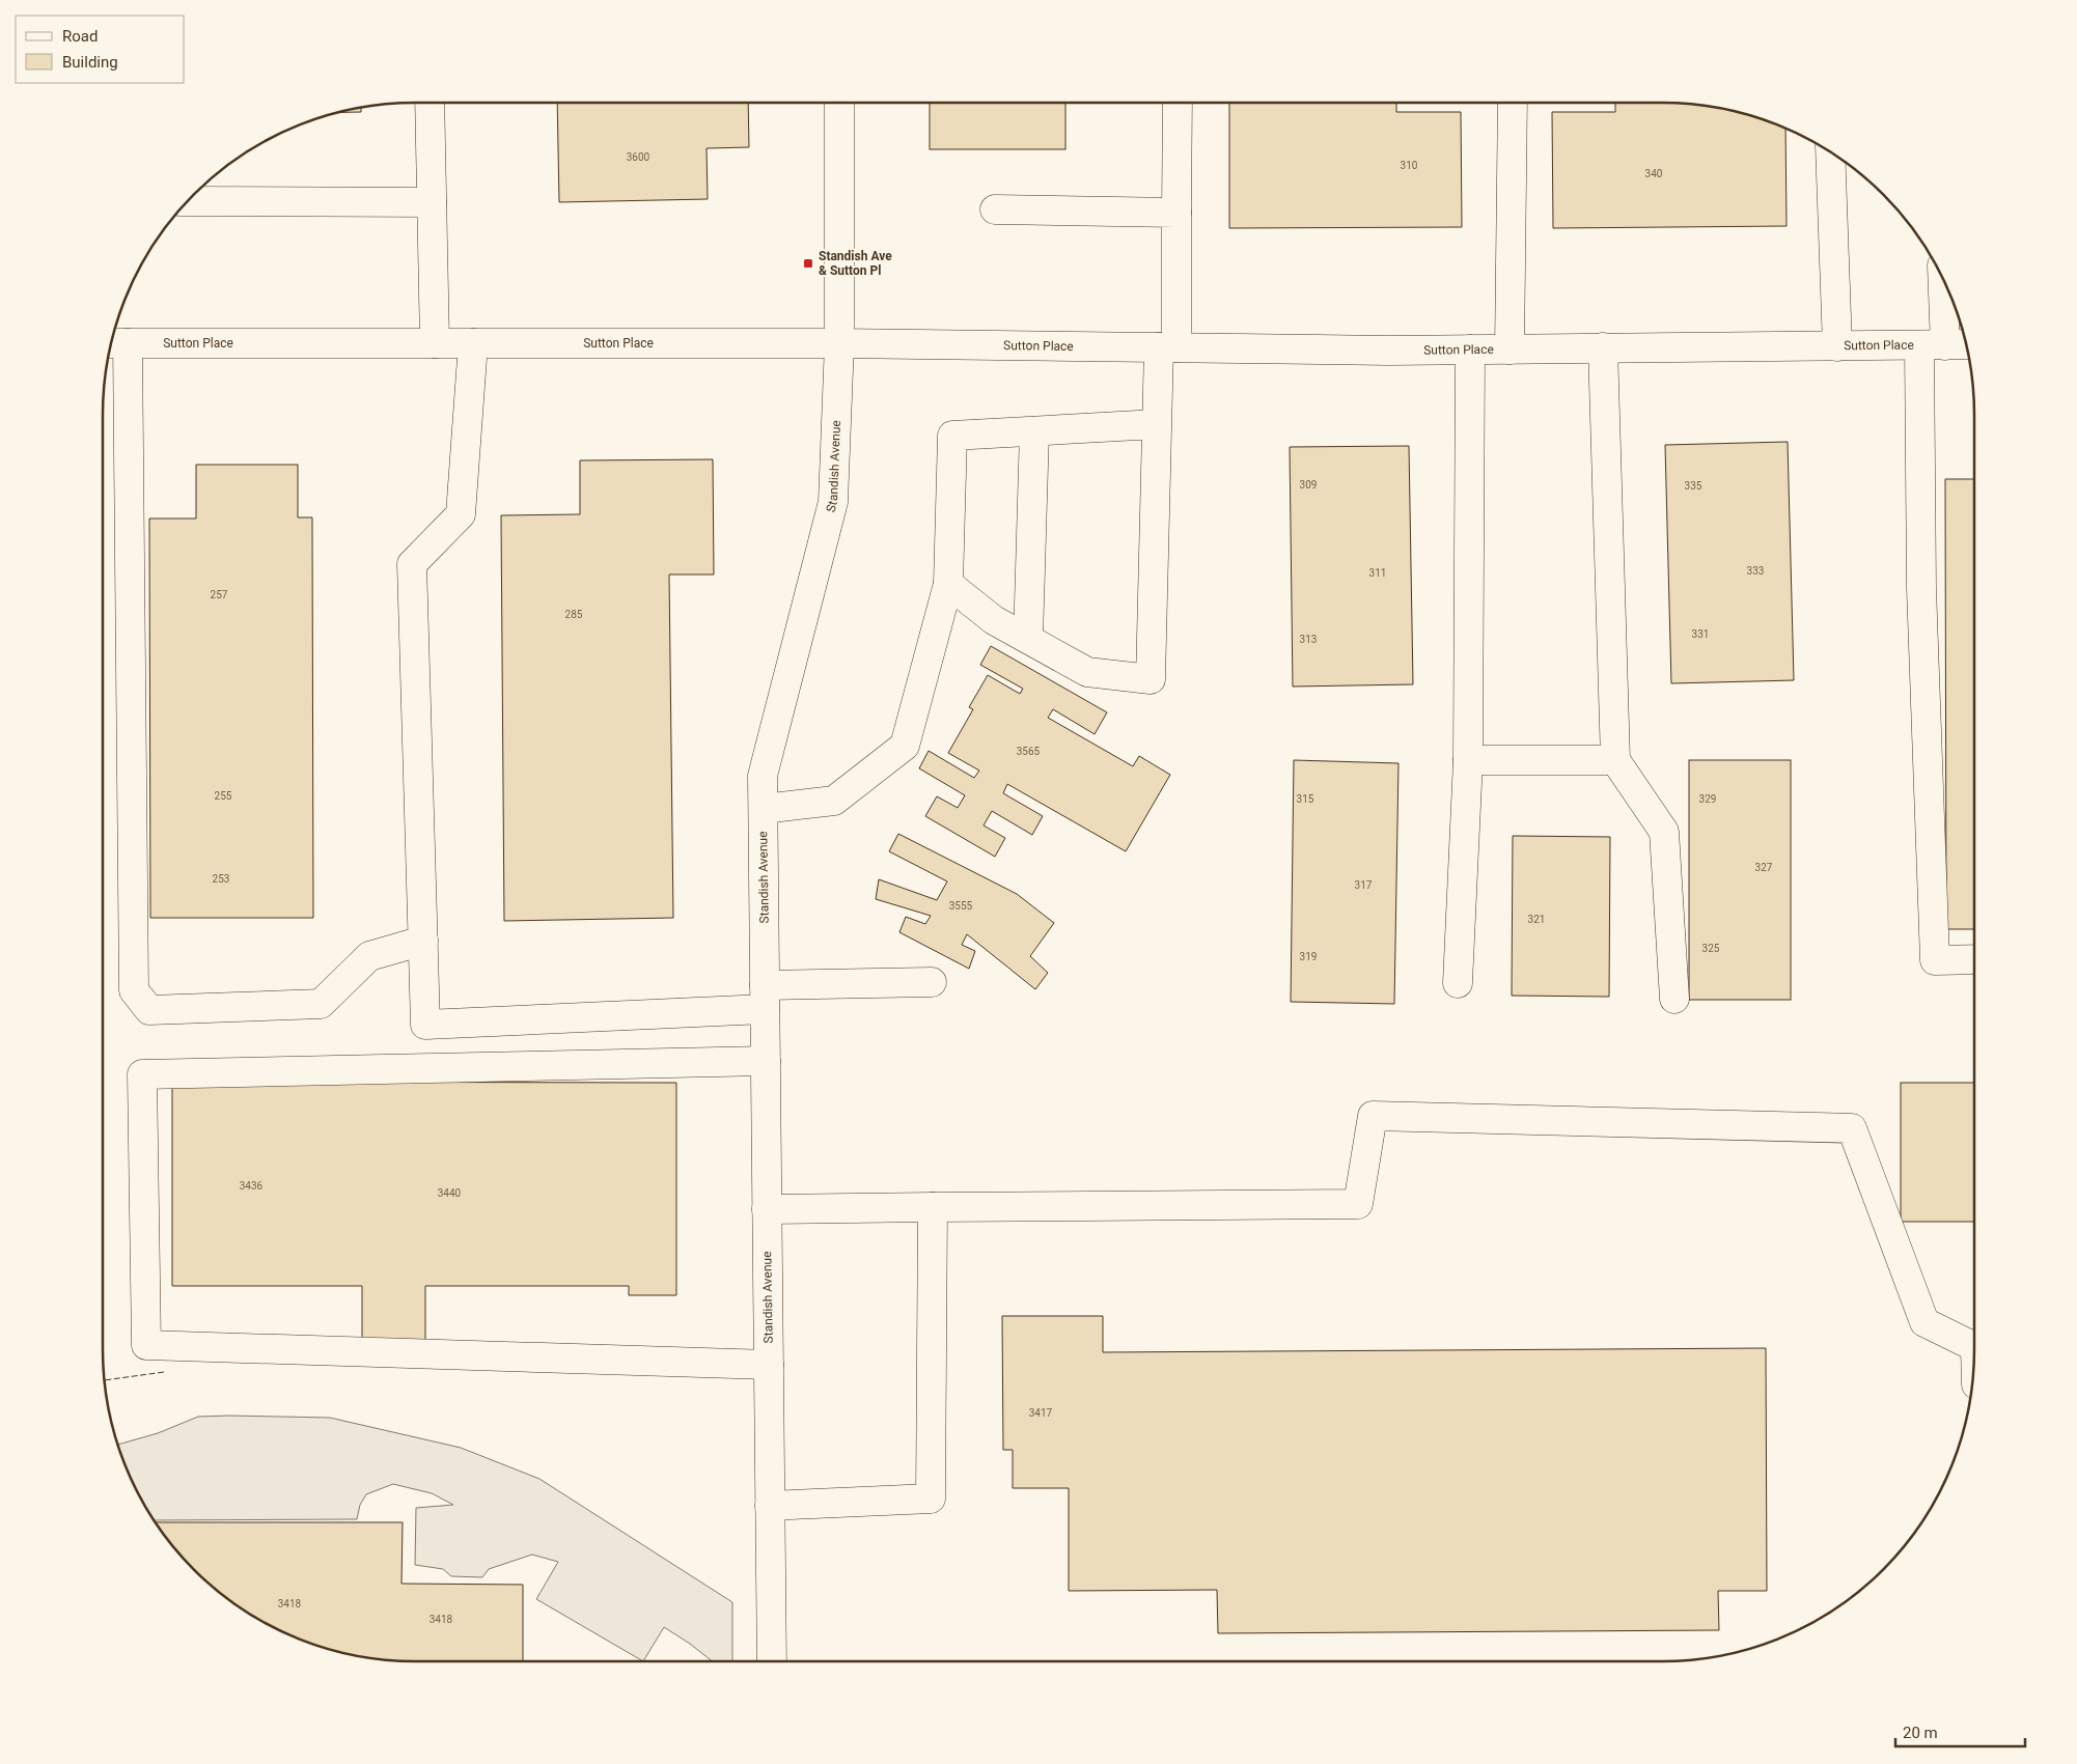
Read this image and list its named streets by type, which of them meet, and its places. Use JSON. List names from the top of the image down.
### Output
{
  "streets": {
    "street": ["Sutton Place", "Standish Avenue"]
  },
  "crossings": [
    ["Sutton Place", "Standish Avenue"]
  ],
  "places": {
    "transit": ["Standish Ave & Sutton Pl"]
  },
  "house_numbers": [
    "3600",
    "310",
    "340",
    "309",
    "335",
    "333",
    "311",
    "257",
    "285",
    "331",
    "313",
    "3565",
    "255",
    "315",
    "329",
    "327",
    "253",
    "317",
    "3555",
    "321",
    "325",
    "319",
    "3436",
    "3440",
    "3417",
    "3418",
    "3418"
  ],
  "legend": ["Road", "Building"],
  "scale_bar": "20 m"
}
